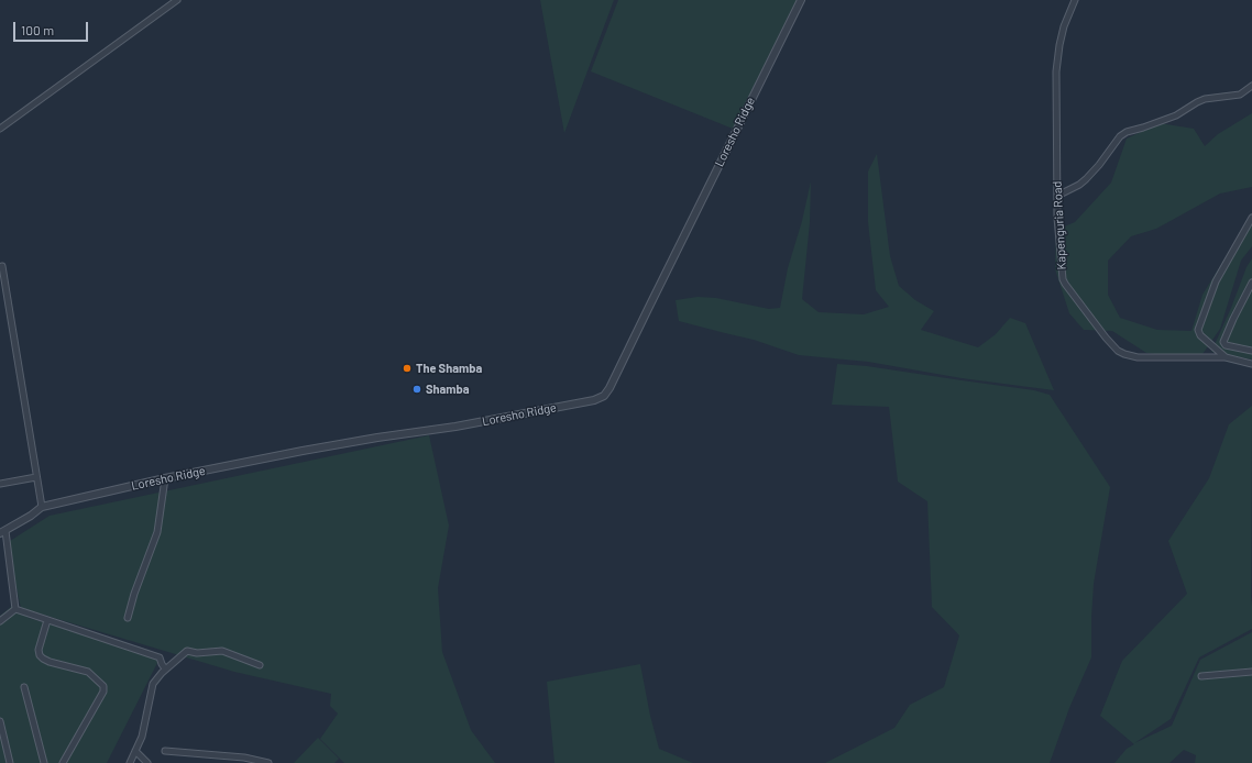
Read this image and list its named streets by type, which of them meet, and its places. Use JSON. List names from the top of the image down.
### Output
{
  "streets": {
    "street": ["Loresho Ridge", "Kapenguria Road"]
  },
  "places": ["The Shamba", "Shamba"],
  "scale_bar": "100 m"
}
